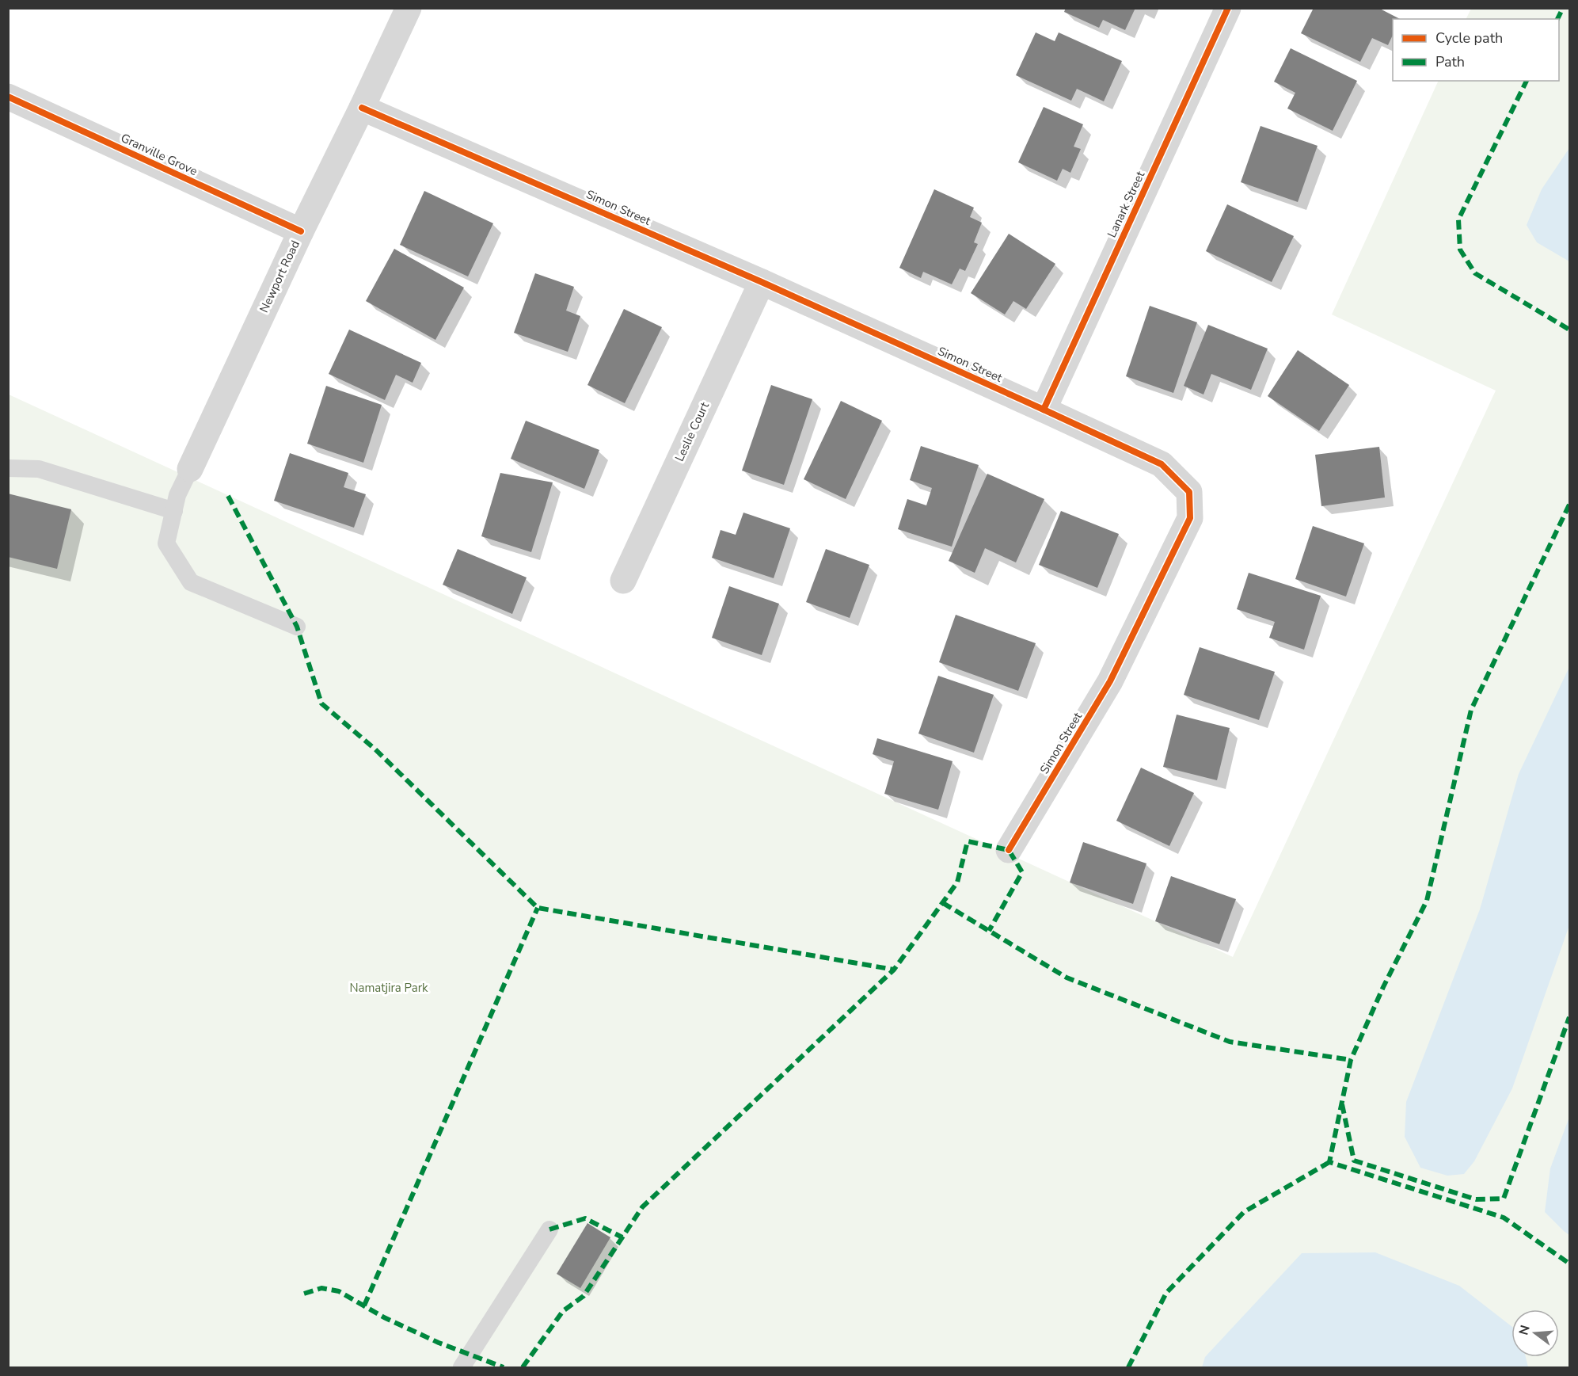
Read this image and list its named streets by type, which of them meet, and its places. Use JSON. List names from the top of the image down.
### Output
{
  "streets": {
    "street": [
      "Granville Grove",
      "Lanark Street",
      "Simon Street",
      "Newport Road",
      "Leslie Court"
    ]
  },
  "crossings": [
    ["Granville Grove", "Newport Road"],
    ["Lanark Street", "Simon Street"],
    ["Simon Street", "Newport Road"],
    ["Simon Street", "Leslie Court"]
  ],
  "parks": ["Namatjira Park"],
  "legend": ["Cycle path", "Path"],
  "north": "left"
}
